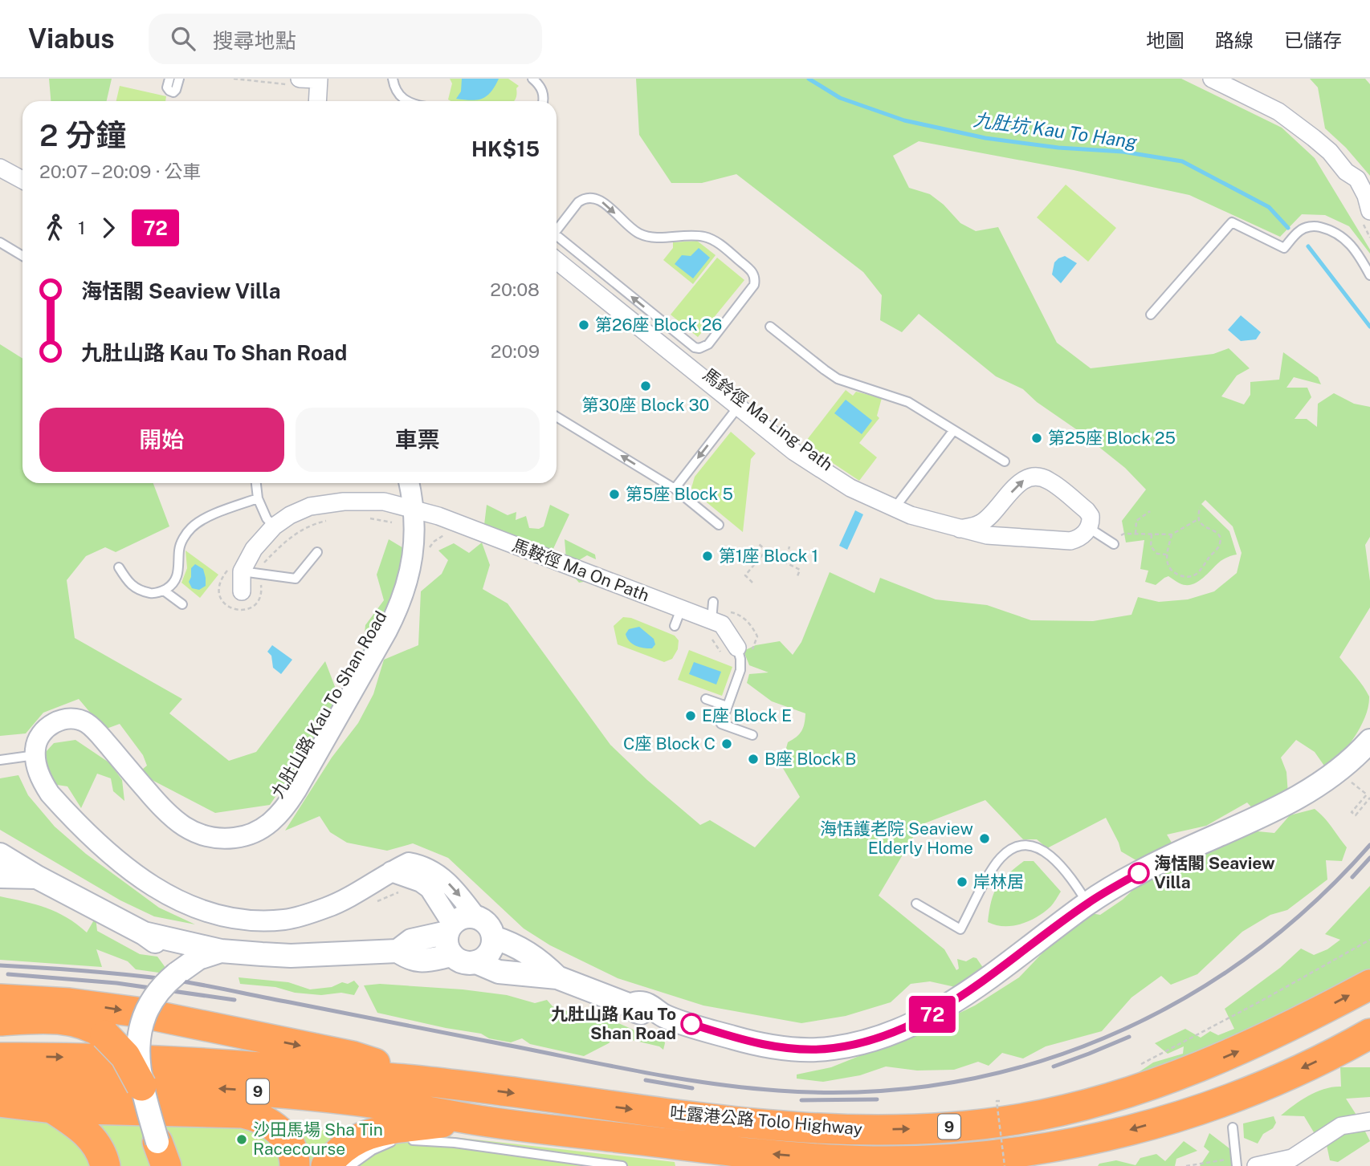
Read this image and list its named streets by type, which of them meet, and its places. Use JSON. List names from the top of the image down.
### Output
{
  "streets": {
    "highway": ["9", "吐露港公路 Tolo Highway"],
    "street": ["馬鈴徑 Ma Ling Path", "馬鞍徑 Ma On Path", "九肚山路 Kau To Shan Road"]
  },
  "crossings": [
    ["馬鞍徑 Ma On Path", "九肚山路 Kau To Shan Road"],
    ["9", "吐露港公路 Tolo Highway"]
  ],
  "water": ["九肚坑 Kau To Hang"],
  "places": [
    "第26座 Block 26",
    "第30座 Block 30",
    "第25座 Block 25",
    "第5座 Block 5",
    "第1座 Block 1",
    "E座 Block E",
    "C座 Block C",
    "B座 Block B",
    "海恬護老院 Seaview Elderly Home",
    "海恬閣 Seaview Villa",
    "岸林居",
    "九肚山路 Kau To Shan Road",
    "沙田馬場 Sha Tin Racecourse"
  ],
  "lines": ["bus line 72"],
  "page": {
    "header": "Viabus",
    "search": "搜尋地點",
    "nav": ["地圖", "路線", "已儲存"],
    "on_map": "72",
    "heading": ["2 分鐘", "20:07 – 20:09 · 公車", "HK$15"],
    "legs": ["1", "72"],
    "list": [
      {
        "name": "海恬閣 Seaview Villa",
        "value": "20:08"
      },
      {
        "name": "九肚山路 Kau To Shan Road",
        "value": "20:09"
      }
    ],
    "buttons": ["開始", "車票"]
  }
}
